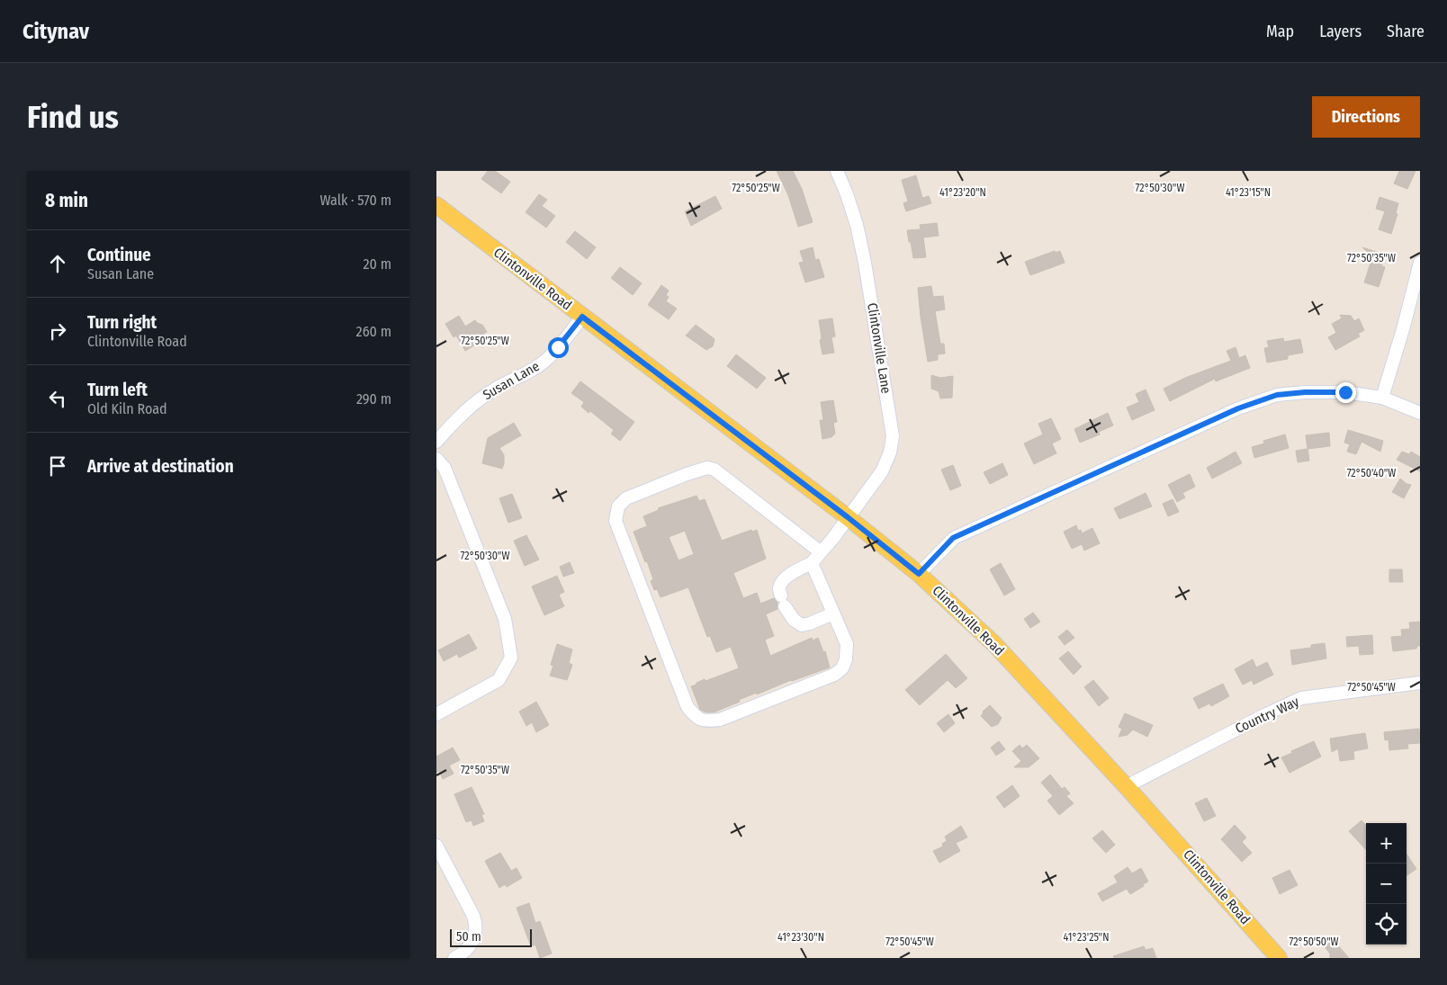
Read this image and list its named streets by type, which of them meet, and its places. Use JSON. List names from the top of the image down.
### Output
{
  "streets": {
    "main road": ["Clintonville Road"],
    "street": ["Clintonville Lane", "Susan Lane", "Country Way"]
  },
  "crossings": [
    ["Clintonville Road", "Clintonville Lane"],
    ["Clintonville Road", "Susan Lane"],
    ["Clintonville Road", "Country Way"]
  ],
  "scale_bar": "50 m",
  "page": {
    "header": "Citynav",
    "nav": ["Map", "Layers", "Share"],
    "buttons": "Directions",
    "title": "Find us",
    "heading": ["8 min", "Walk · 570 m"],
    "list": [
      ["Continue", "Susan Lane", "20 m"],
      ["Turn right", "Clintonville Road", "260 m"],
      ["Turn left", "Old Kiln Road", "290 m"],
      "Arrive at destination"
    ],
    "map_buttons": ["+", "−"],
    "scale": "50 m"
  },
  "coordinates": [
    "72°50'25\"W",
    "72°50'30\"W",
    "41°23'20\"N",
    "41°23'15\"N",
    "72°50'35\"W",
    "72°50'40\"W",
    "72°50'45\"W",
    "41°23'30\"N",
    "41°23'25\"N",
    "72°50'50\"W"
  ]
}
